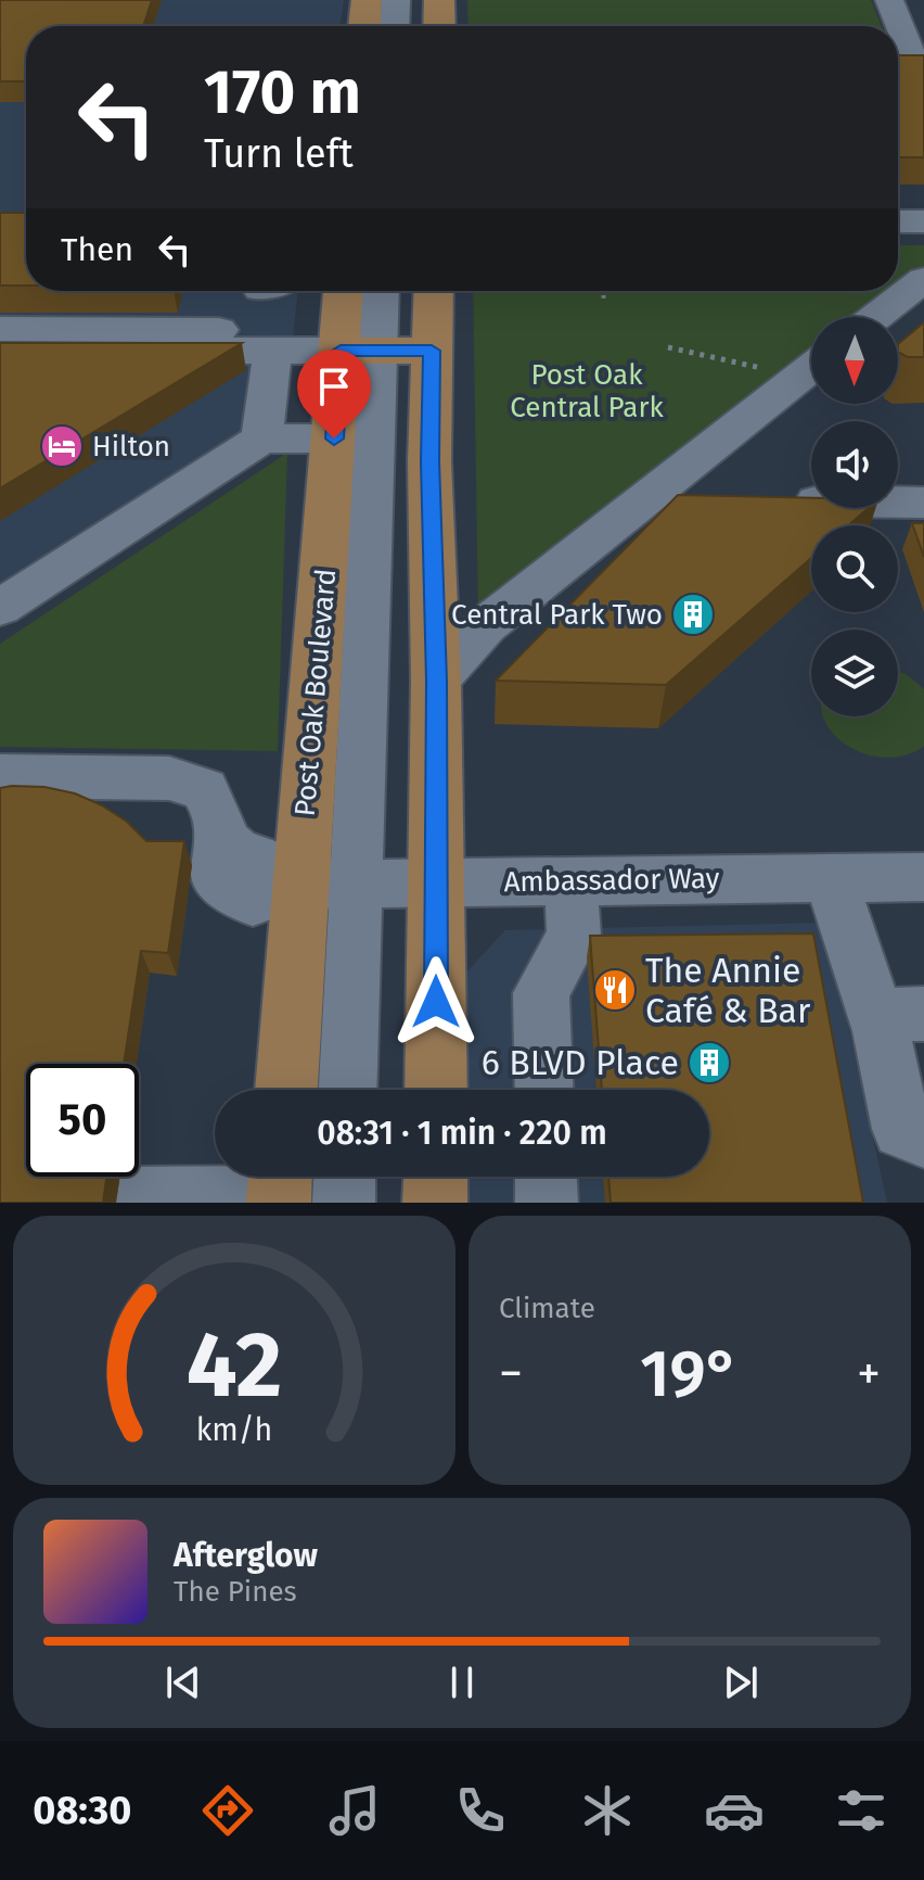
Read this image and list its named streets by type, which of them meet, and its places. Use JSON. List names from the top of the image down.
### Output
{
  "streets": {
    "main road": ["Post Oak Boulevard"],
    "street": ["Ambassador Way"]
  },
  "crossings": [
    ["Post Oak Boulevard", "Ambassador Way"]
  ],
  "parks": ["Post Oak Central Park"],
  "places": {
    "hotel": ["Hilton"],
    "building": ["Central Park Two", "6 BLVD Place"],
    "restaurant": ["The Annie Café & Bar"]
  },
  "north": "bottom",
  "page": {
    "turn": ["170 m", "Turn left"],
    "then": "Then",
    "limit": "50",
    "trip": "08:31 · 1 min · 220 m",
    "tile": "Climate",
    "heat": ["−", "19°", "+"],
    "song": ["Afterglow", "The Pines"],
    "tabs": "08:30",
    "gauge": ["42", "km/h"]
  }
}
